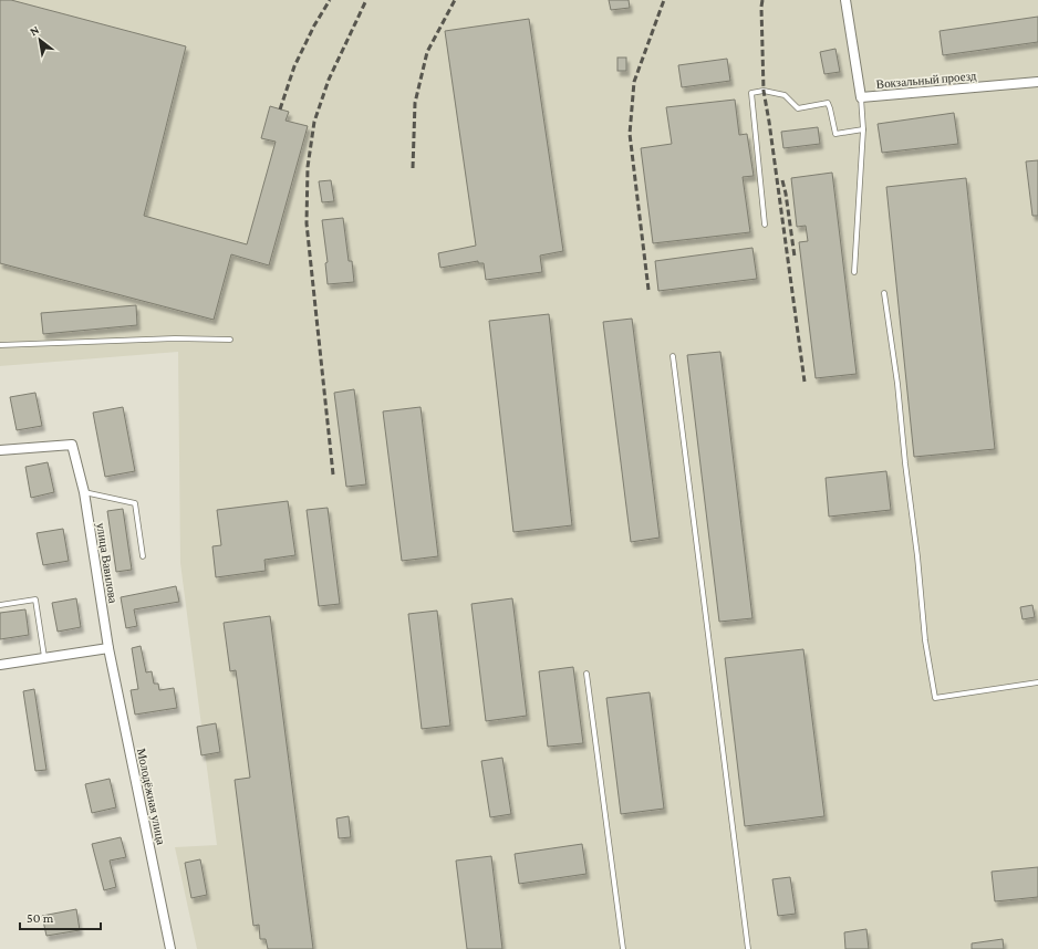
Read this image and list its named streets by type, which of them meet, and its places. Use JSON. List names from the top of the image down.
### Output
{
  "streets": {
    "street": ["Вокзальный проезд", "улица Вавилова", "Молодёжная улица"]
  },
  "crossings": [
    ["улица Вавилова", "Молодёжная улица"]
  ],
  "scale_bar": "50 m",
  "north": "top left"
}
